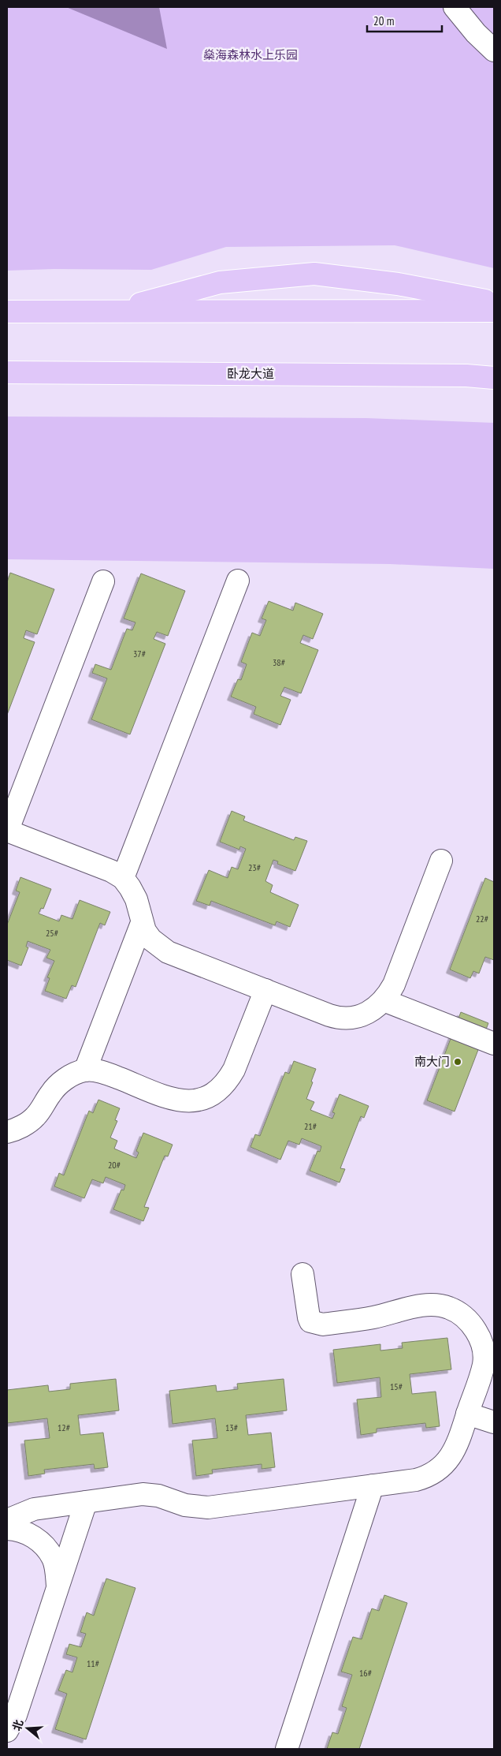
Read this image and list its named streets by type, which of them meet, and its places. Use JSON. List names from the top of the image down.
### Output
{
  "streets": {
    "main road": ["卧龙大道"]
  },
  "parks": ["燊海森林水上乐园"],
  "places": ["南大门"],
  "house_numbers": [
    "37#",
    "38#",
    "23#",
    "22#",
    "25#",
    "21#",
    "20#",
    "15#",
    "12#",
    "13#",
    "11#",
    "16#"
  ],
  "scale_bar": "20 m",
  "north": "left"
}
